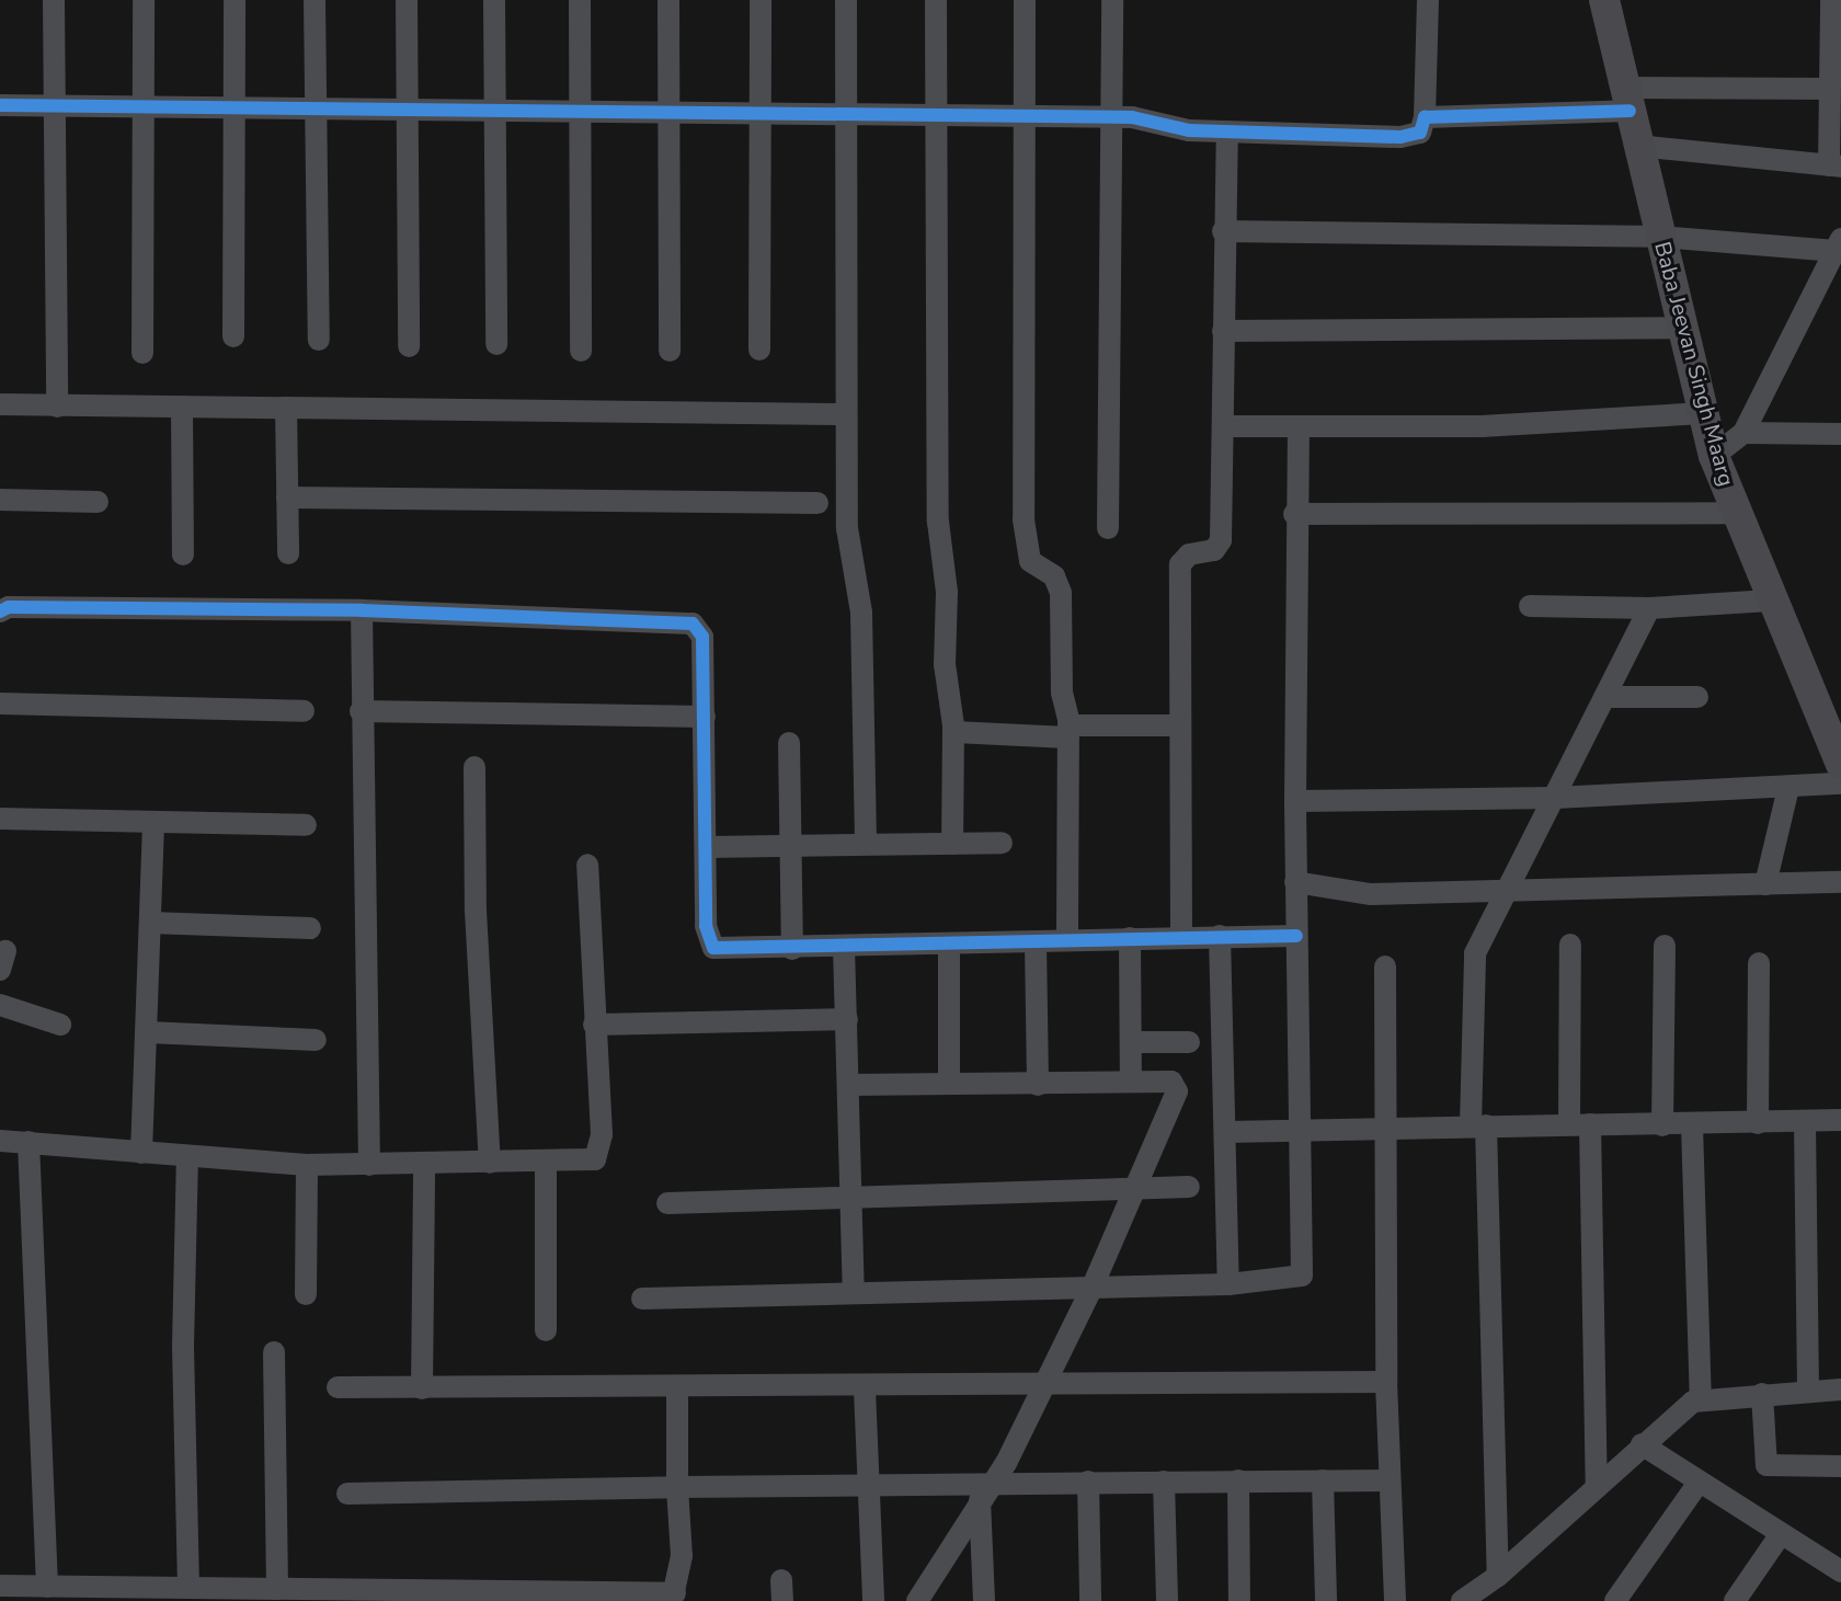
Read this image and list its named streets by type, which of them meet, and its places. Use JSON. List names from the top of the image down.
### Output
{
  "streets": {
    "street": ["Baba Jeevan Singh Maarg"]
  }
}
